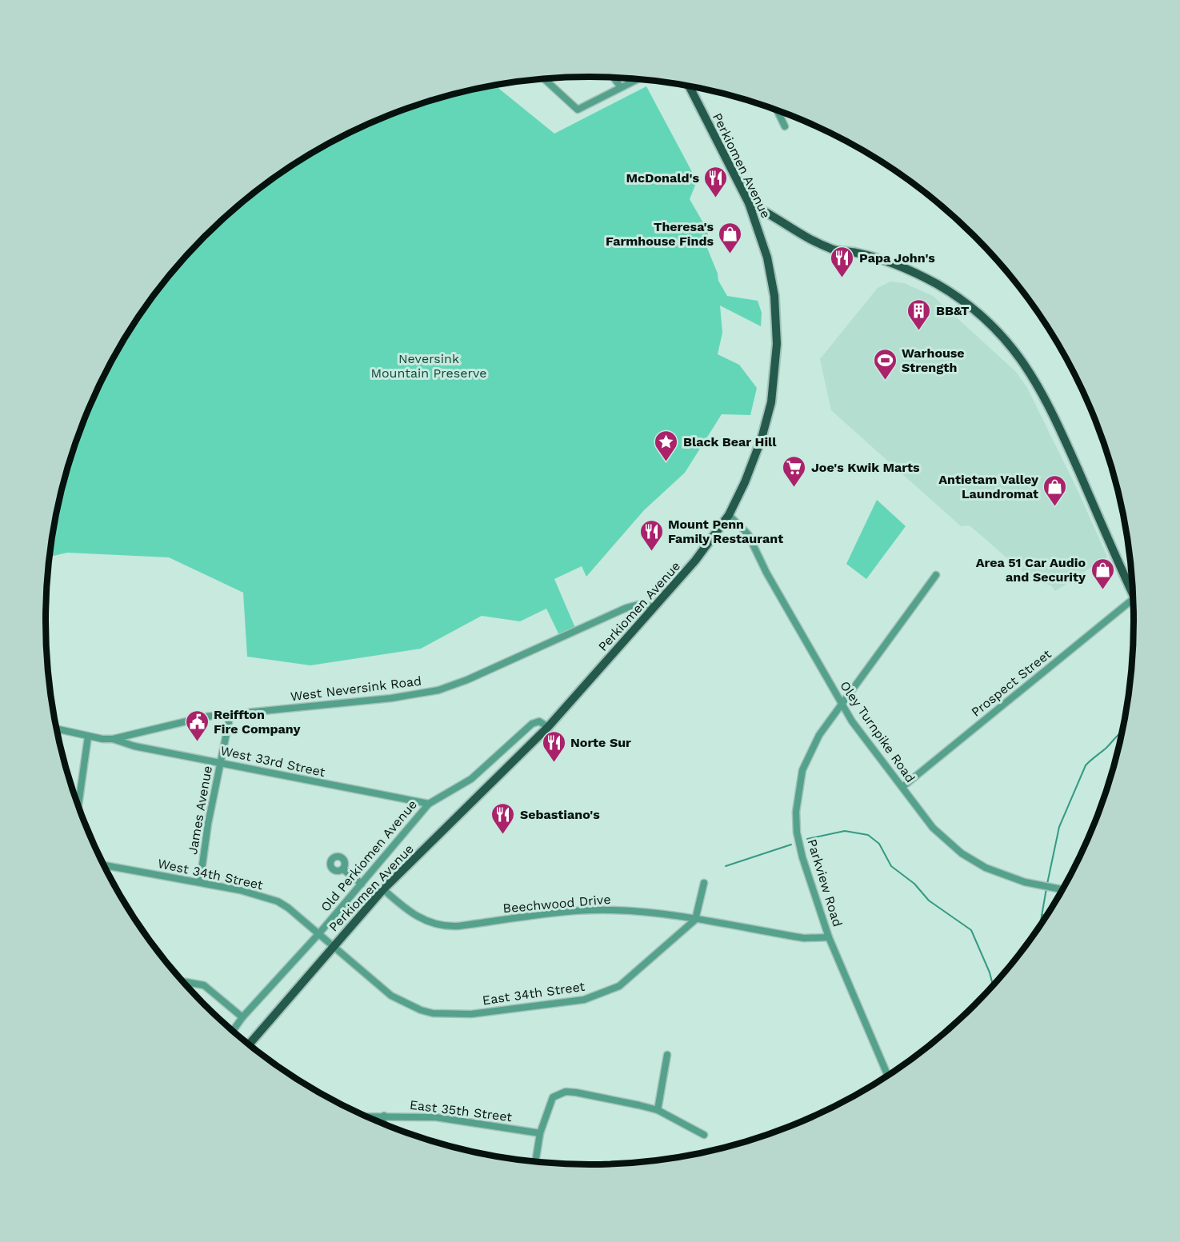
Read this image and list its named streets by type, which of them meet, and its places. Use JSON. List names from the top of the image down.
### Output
{
  "streets": {
    "main road": ["Perkiomen Avenue"],
    "street": [
      "Prospect Street",
      "West Neversink Road",
      "Oley Turnpike Road",
      "West 33rd Street",
      "James Avenue",
      "Old Perkiomen Avenue",
      "West 34th Street",
      "Parkview Road",
      "Beechwood Drive",
      "East 34th Street",
      "East 35th Street"
    ]
  },
  "crossings": [
    ["Perkiomen Avenue", "West Neversink Road"],
    ["Perkiomen Avenue", "Oley Turnpike Road"],
    ["Perkiomen Avenue", "Old Perkiomen Avenue"],
    ["Perkiomen Avenue", "West 34th Street"],
    ["Perkiomen Avenue", "Beechwood Drive"],
    ["Perkiomen Avenue", "East 34th Street"],
    ["Prospect Street", "Oley Turnpike Road"],
    ["West Neversink Road", "West 33rd Street"],
    ["West Neversink Road", "James Avenue"],
    ["Oley Turnpike Road", "Parkview Road"],
    ["West 33rd Street", "James Avenue"],
    ["West 33rd Street", "Old Perkiomen Avenue"],
    ["James Avenue", "West 34th Street"],
    ["Old Perkiomen Avenue", "West 34th Street"],
    ["West 34th Street", "East 34th Street"],
    ["Parkview Road", "Beechwood Drive"],
    ["Beechwood Drive", "East 34th Street"]
  ],
  "parks": ["Neversink Mountain Preserve"],
  "places": {
    "restaurant": [
      "McDonald's",
      "Papa John's",
      "Mount Penn Family Restaurant",
      "Norte Sur",
      "Sebastiano's"
    ],
    "shop": ["Theresa's Farmhouse Finds", "Antietam Valley Laundromat", "Area 51 Car Audio and Security"],
    "building": ["BB&T"],
    "sports": ["Warhouse Strength"],
    "place": ["Black Bear Hill"],
    "supermarket": ["Joe's Kwik Marts"],
    "public building": ["Reiffton Fire Company"]
  }
}
